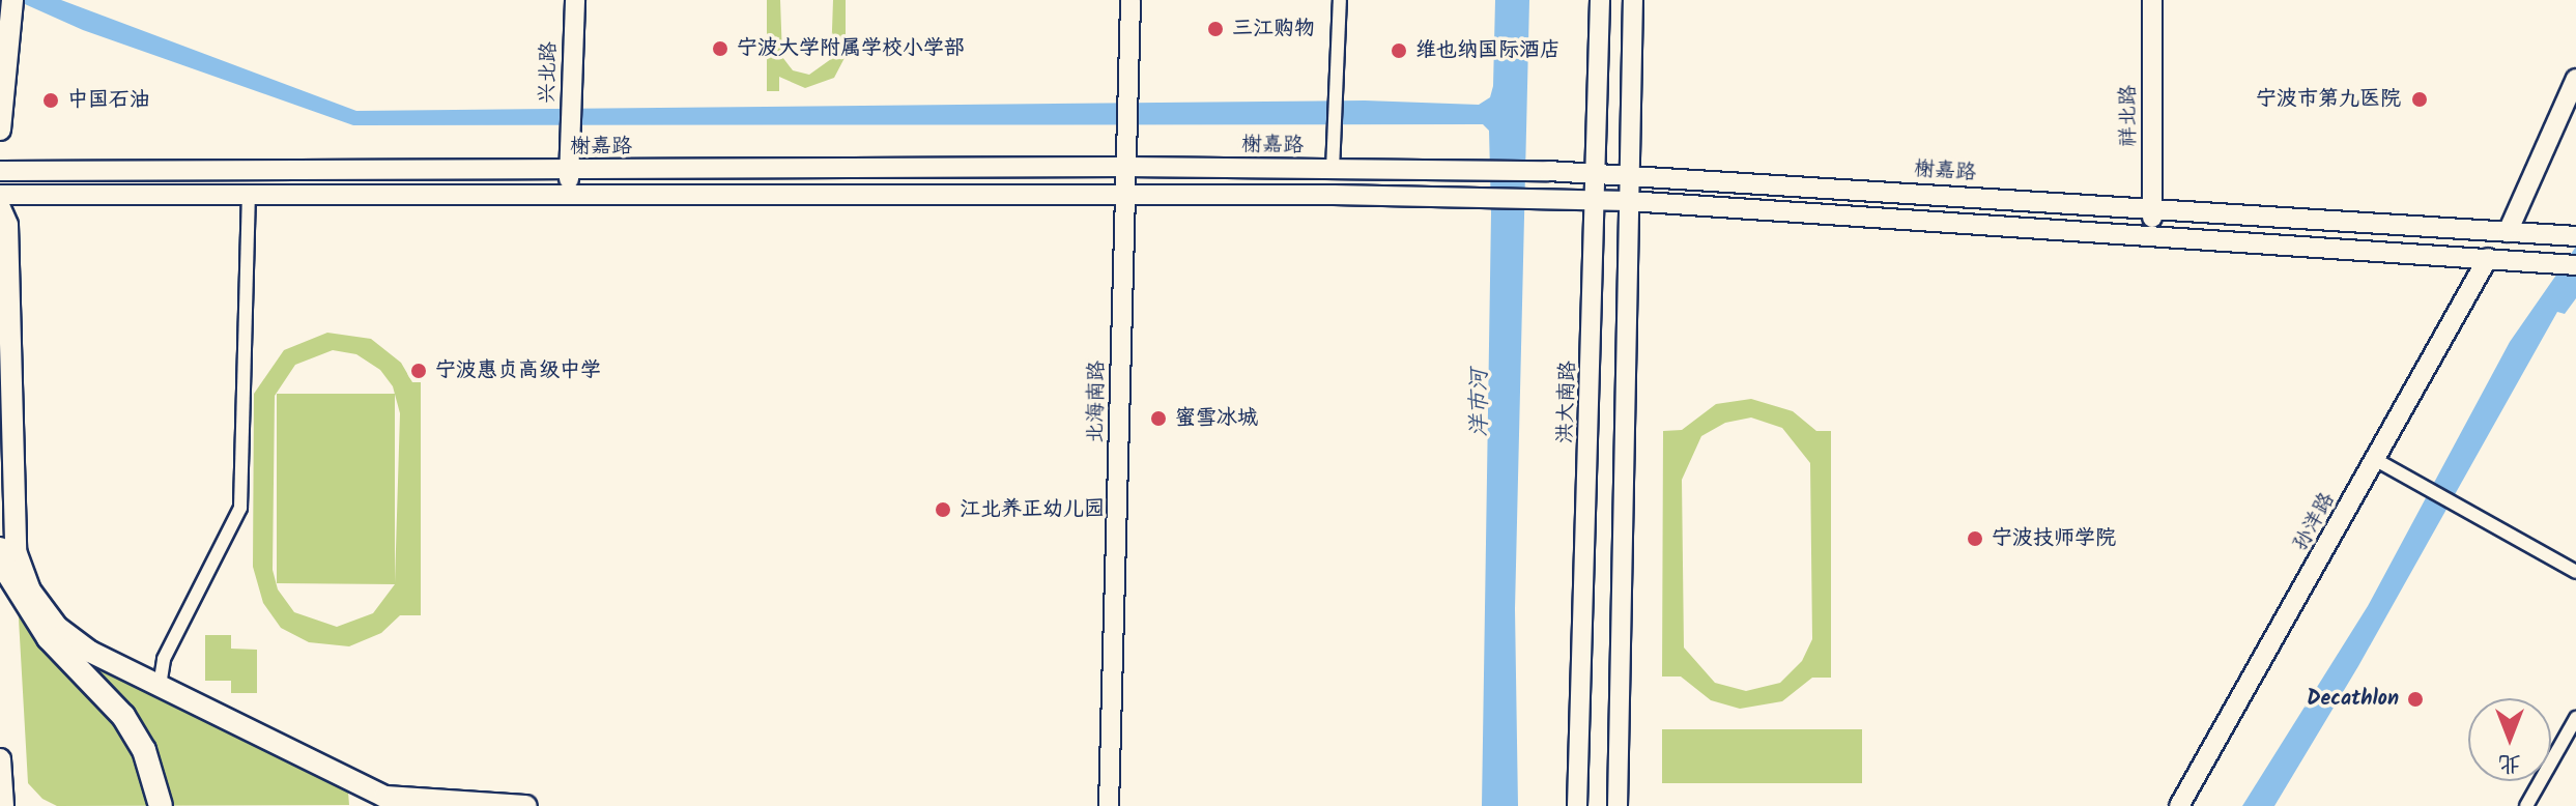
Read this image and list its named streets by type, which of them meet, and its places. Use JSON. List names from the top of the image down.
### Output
{
  "streets": {
    "main road": [
      "兴北路",
      "祥北路",
      "榭嘉路",
      "北海南路",
      "洪大南路",
      "孙洋路"
    ]
  },
  "crossings": [
    ["兴北路", "榭嘉路"],
    ["祥北路", "榭嘉路"],
    ["榭嘉路", "北海南路"],
    ["榭嘉路", "洪大南路"]
  ],
  "water": ["洋市河"],
  "places": [
    "三江购物",
    "宁波大学附属学校小学部",
    "维也纳国际酒店",
    "宁波市第九医院",
    "中国石油",
    "宁波惠贞高级中学",
    "蜜雪冰城",
    "江北养正幼儿园",
    "宁波技师学院",
    "Decathlon"
  ],
  "north": "bottom"
}
